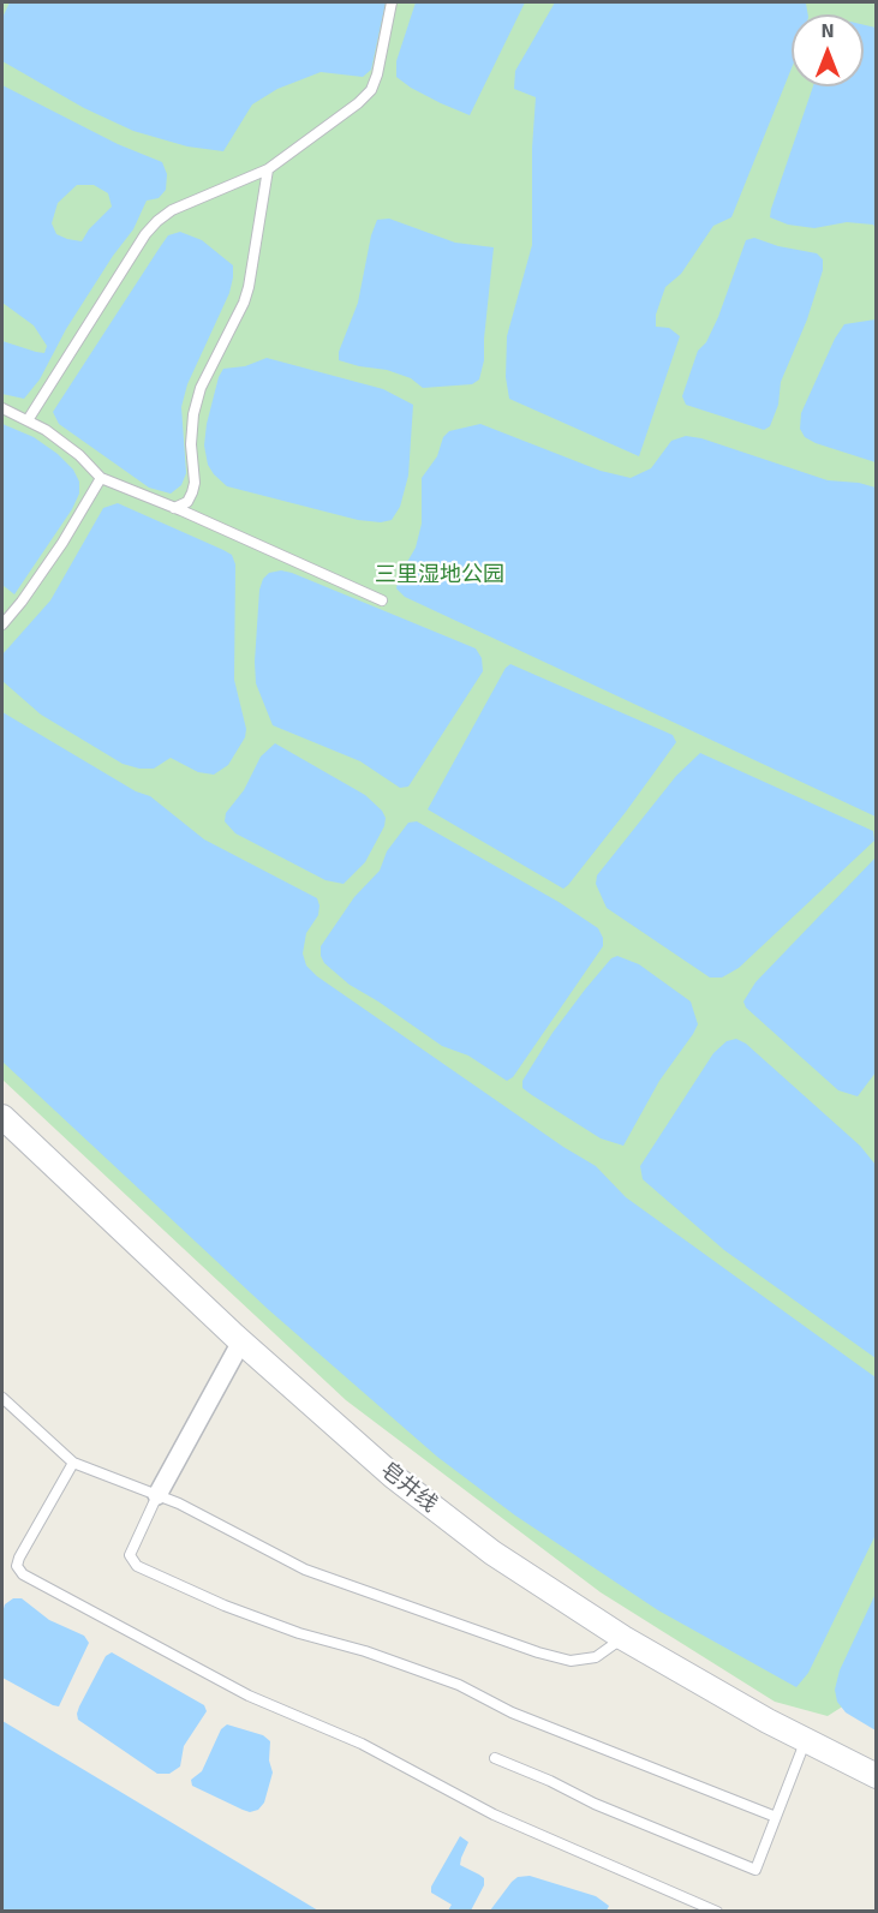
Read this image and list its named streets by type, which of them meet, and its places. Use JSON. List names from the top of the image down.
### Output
{
  "streets": {
    "street": ["皂井线"]
  },
  "parks": ["三里湿地公园"],
  "north": "top"
}
